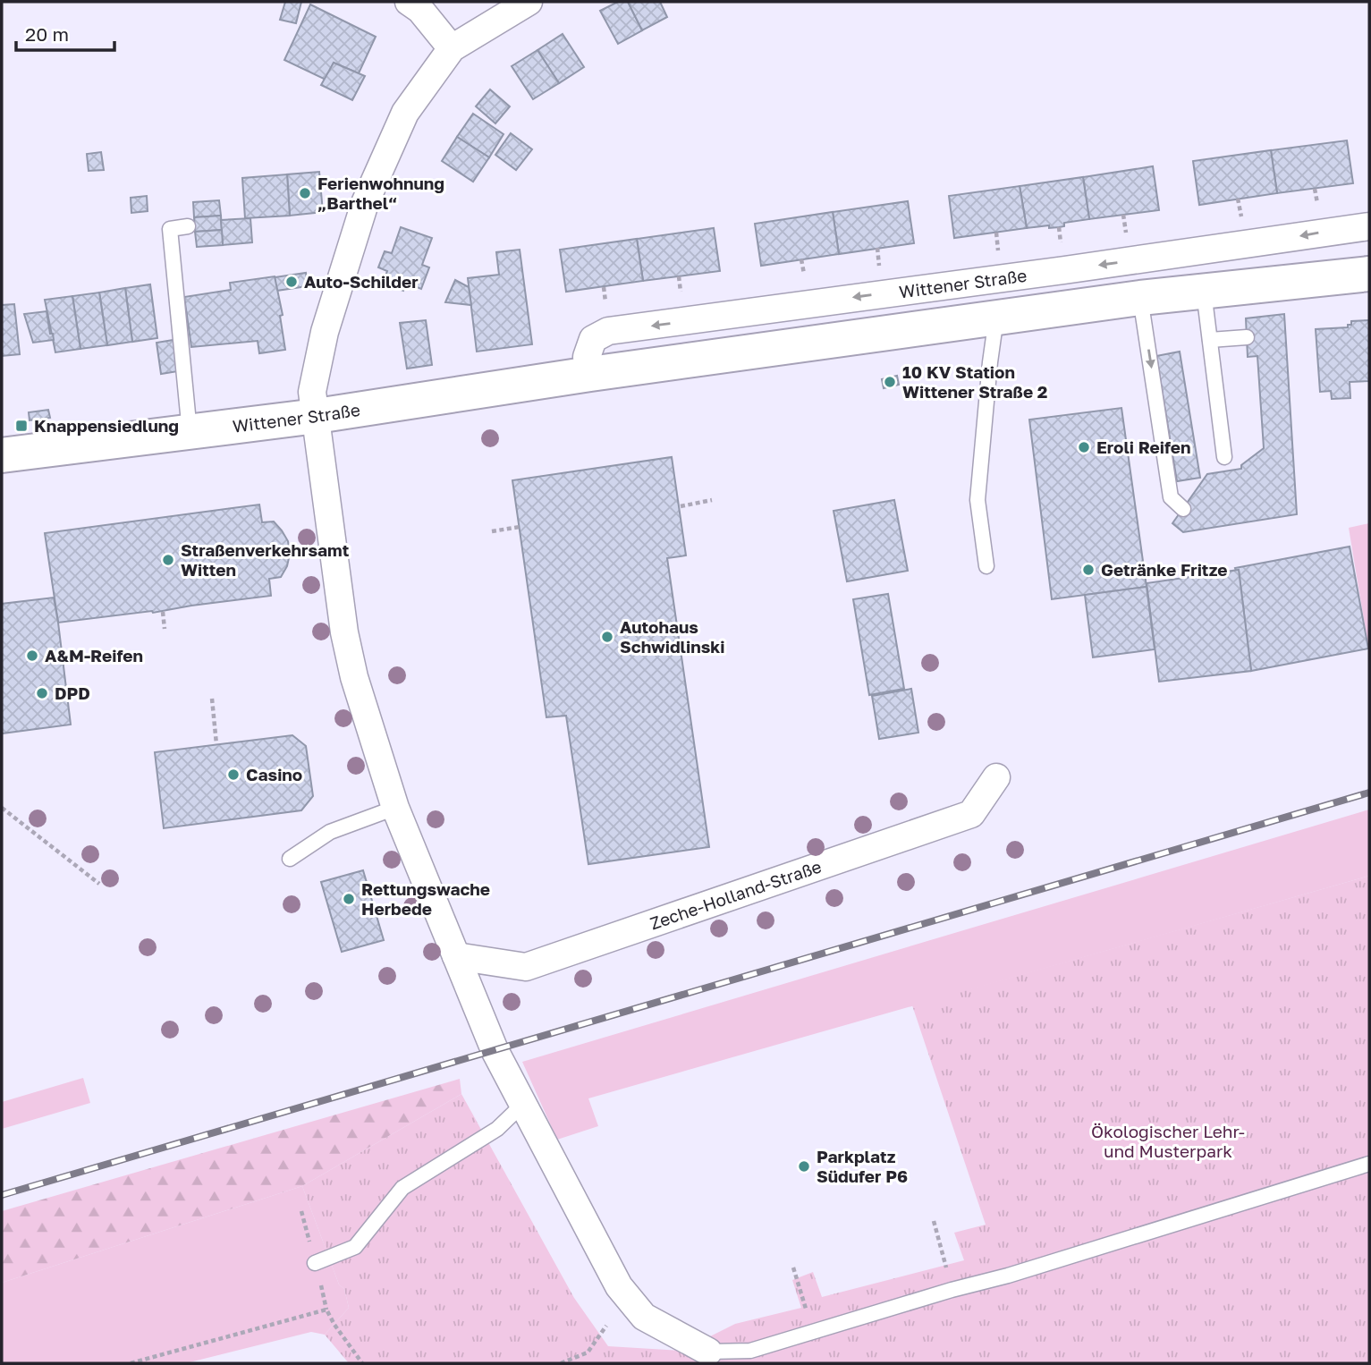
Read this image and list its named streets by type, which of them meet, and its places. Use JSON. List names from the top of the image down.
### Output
{
  "streets": {
    "main road": ["Wittener Straße"],
    "street": ["Zeche-Holland-Straße"]
  },
  "parks": ["Ökologischer Lehr- und Musterpark"],
  "places": {
    "other": [
      "Ferienwohnung „Barthel“",
      "Auto-Schilder",
      "10 KV Station Wittener Straße 2",
      "Eroli Reifen",
      "Straßenverkehrsamt Witten",
      "Getränke Fritze",
      "Autohaus Schwidlinski",
      "A&M-Reifen",
      "DPD",
      "Casino",
      "Rettungswache Herbede",
      "Parkplatz Südufer P6"
    ],
    "transit": ["Knappensiedlung"]
  },
  "scale_bar": "20 m"
}
